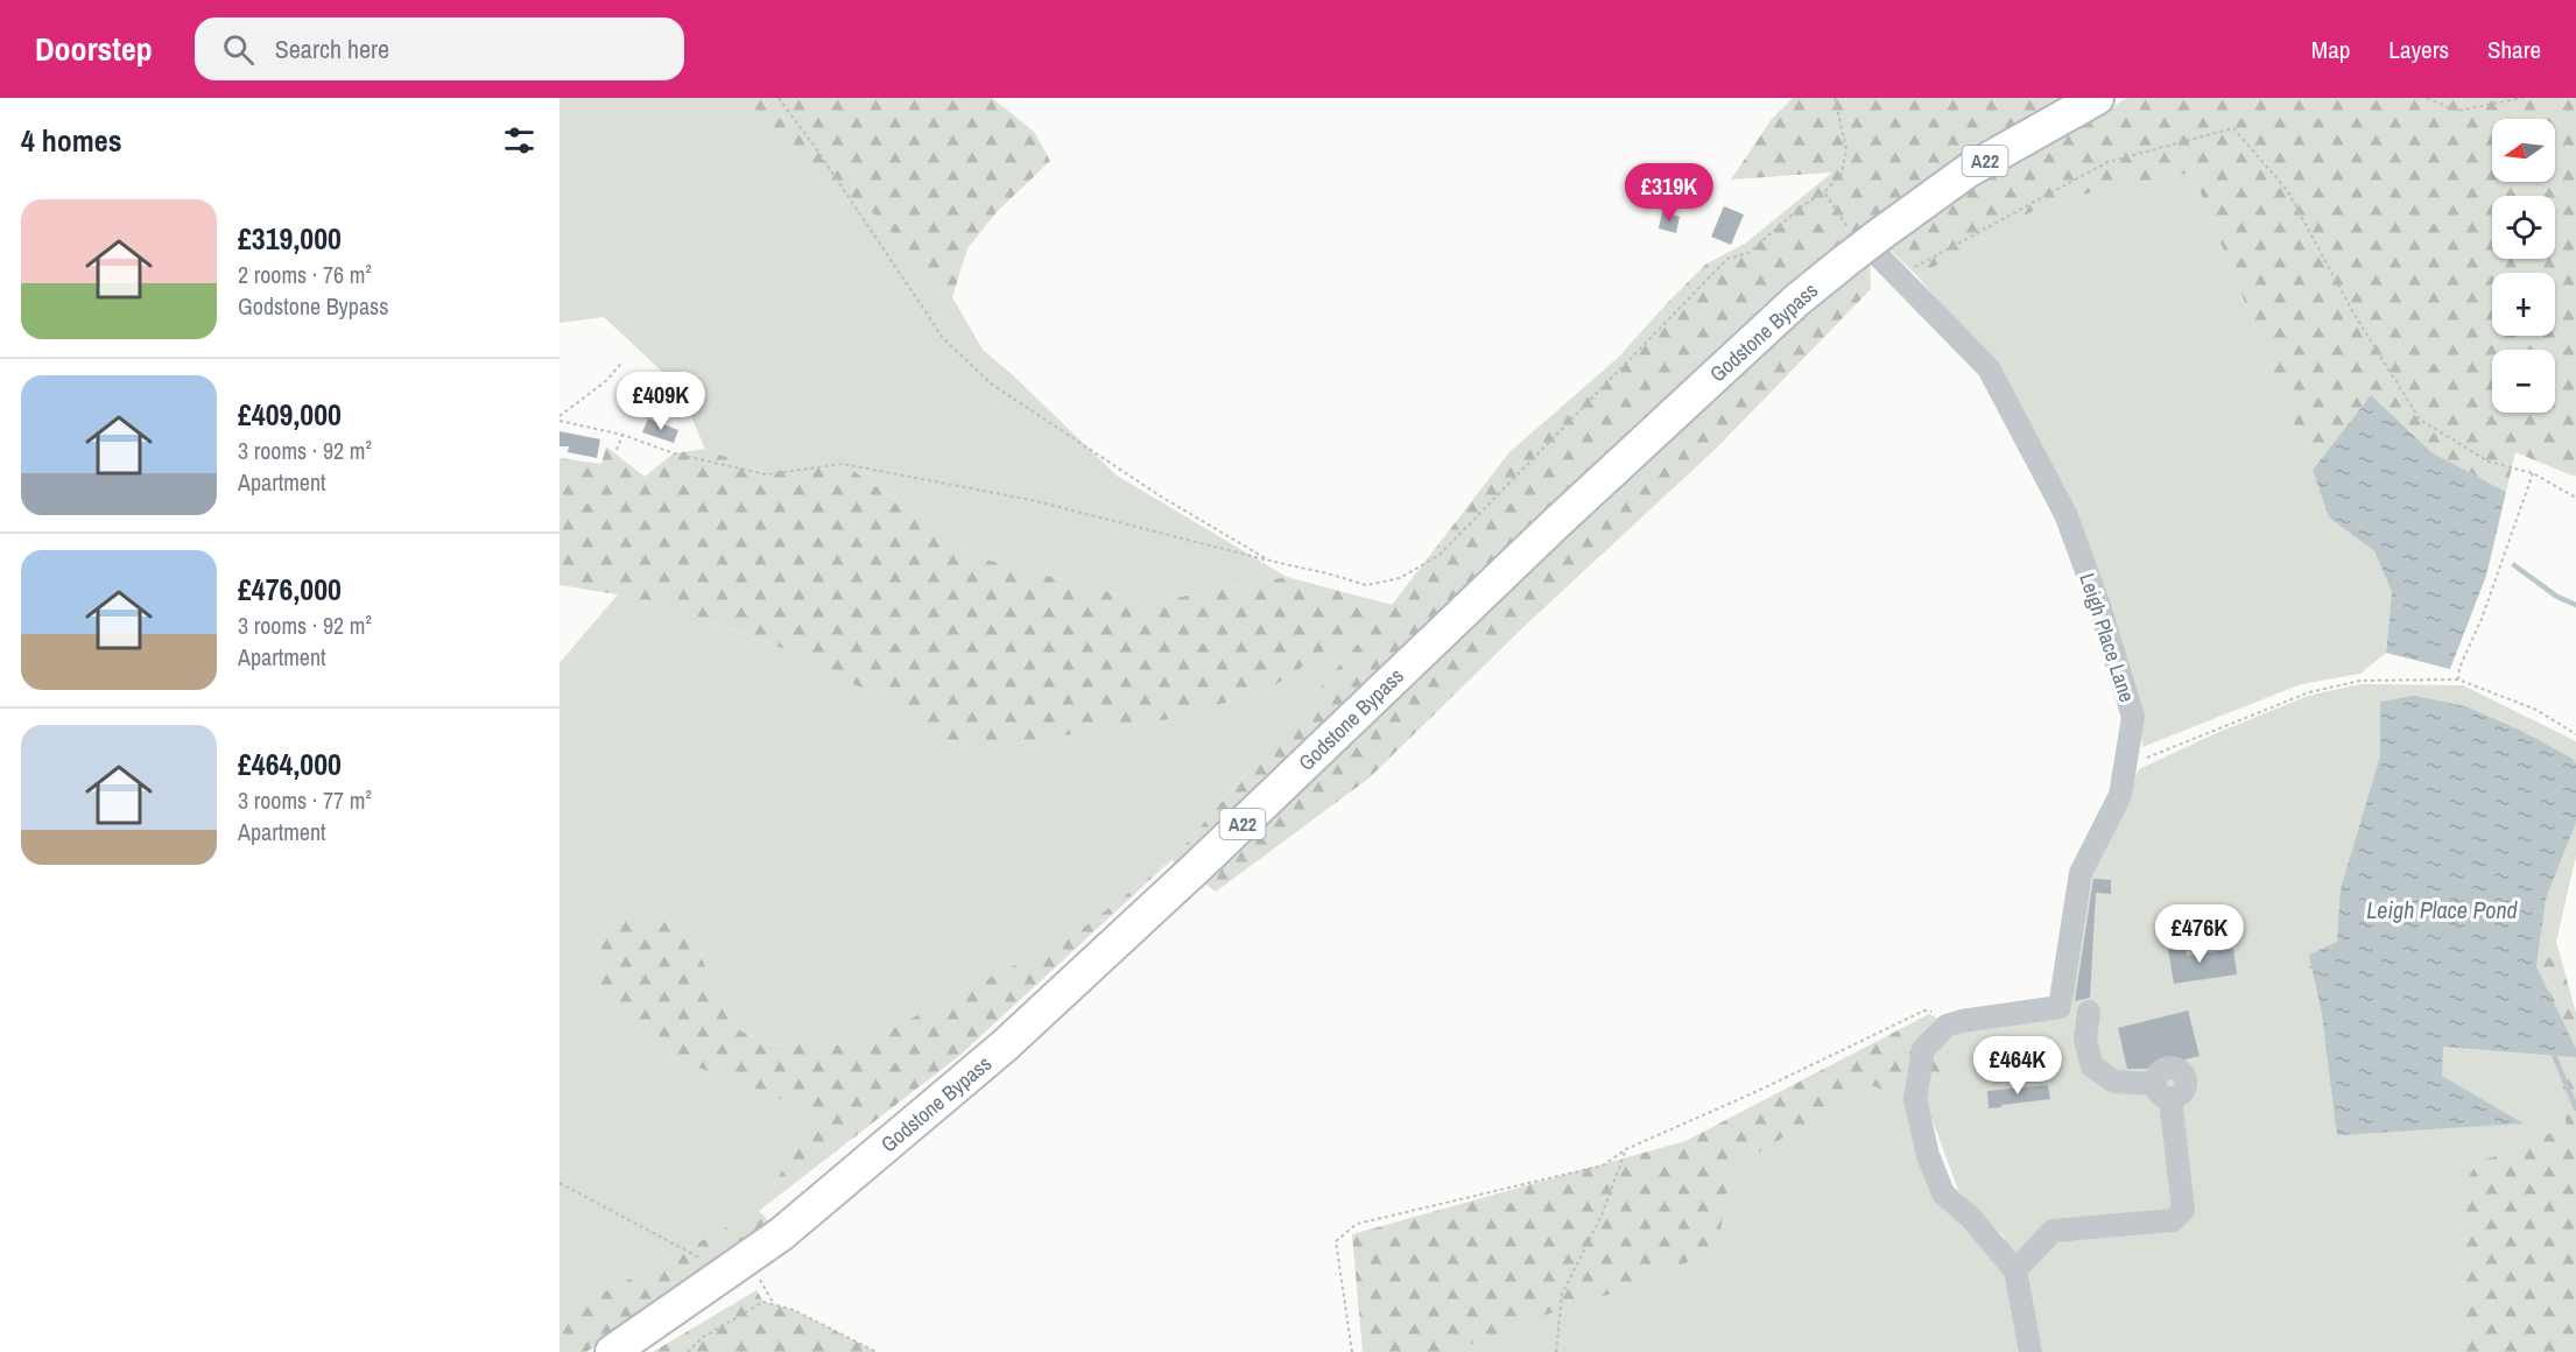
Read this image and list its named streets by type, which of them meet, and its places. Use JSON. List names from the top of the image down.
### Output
{
  "streets": {
    "highway": ["A22", "Godstone Bypass"],
    "lane": ["Leigh Place Lane"]
  },
  "crossings": [
    ["Godstone Bypass", "Leigh Place Lane"]
  ],
  "water": ["Leigh Place Pond"],
  "north": "left",
  "page": {
    "header": "Doorstep",
    "search": "Search here",
    "nav": ["Map", "Layers", "Share"],
    "heading": "4 homes",
    "map_buttons": ["+", "−"],
    "price": [
      "£319K",
      "£409K",
      "£476K",
      "£464K"
    ],
    "list": [
      {
        "name": "£319,000",
        "note": "2 rooms · 76 m² · Godstone Bypass"
      },
      {
        "name": "£409,000",
        "note": "3 rooms · 92 m² · Apartment"
      },
      {
        "name": "£476,000",
        "note": "3 rooms · 92 m² · Apartment"
      },
      {
        "name": "£464,000",
        "note": "3 rooms · 77 m² · Apartment"
      }
    ]
  }
}
